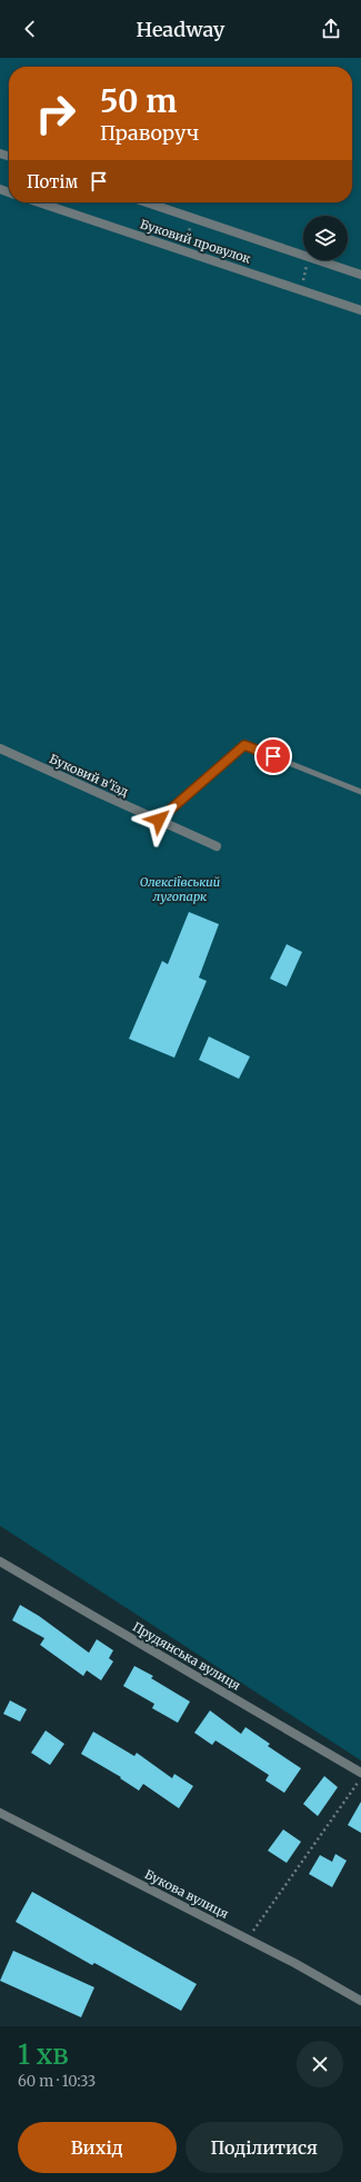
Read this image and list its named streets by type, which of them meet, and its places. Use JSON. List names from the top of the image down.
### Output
{
  "streets": {
    "street": [
      "Буковий провулок",
      "Буковий в'їзд",
      "Прудянська вулиця",
      "Букова вулиця"
    ]
  },
  "parks": ["Олексіївський лугопарк"],
  "page": {
    "header": "Headway",
    "turn": ["50 m", "Праворуч"],
    "then": "Потім",
    "heading": ["1 хв", "60 m · 10:33"],
    "buttons": ["Вихід", "Поділитися"]
  }
}
